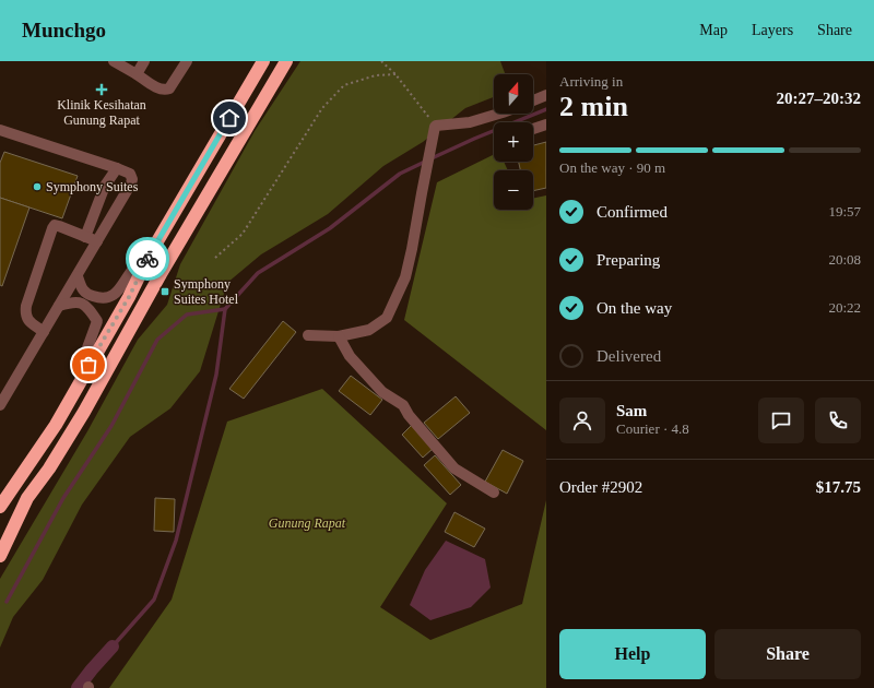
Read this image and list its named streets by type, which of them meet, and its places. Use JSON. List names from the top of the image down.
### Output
{
  "parks": ["Gunung Rapat"],
  "places": {
    "health": ["Klinik Kesihatan Gunung Rapat"],
    "other": ["Symphony Suites"],
    "transit": ["Symphony Suites Hotel"]
  },
  "north": "top",
  "page": {
    "header": "Munchgo",
    "nav": ["Map", "Layers", "Share"],
    "heading": ["2 min", "Arriving in", "20:27–20:32"],
    "panel": [
      "Sam",
      "Courier · 4.8",
      "Order #2902",
      "$17.75"
    ],
    "map_buttons": ["+", "−"],
    "bar": "On the way · 90 m",
    "list": [
      ["Confirmed", "19:57"],
      ["Preparing", "20:08"],
      ["On the way", "20:22"],
      "Delivered"
    ],
    "buttons": ["Help", "Share"]
  }
}
